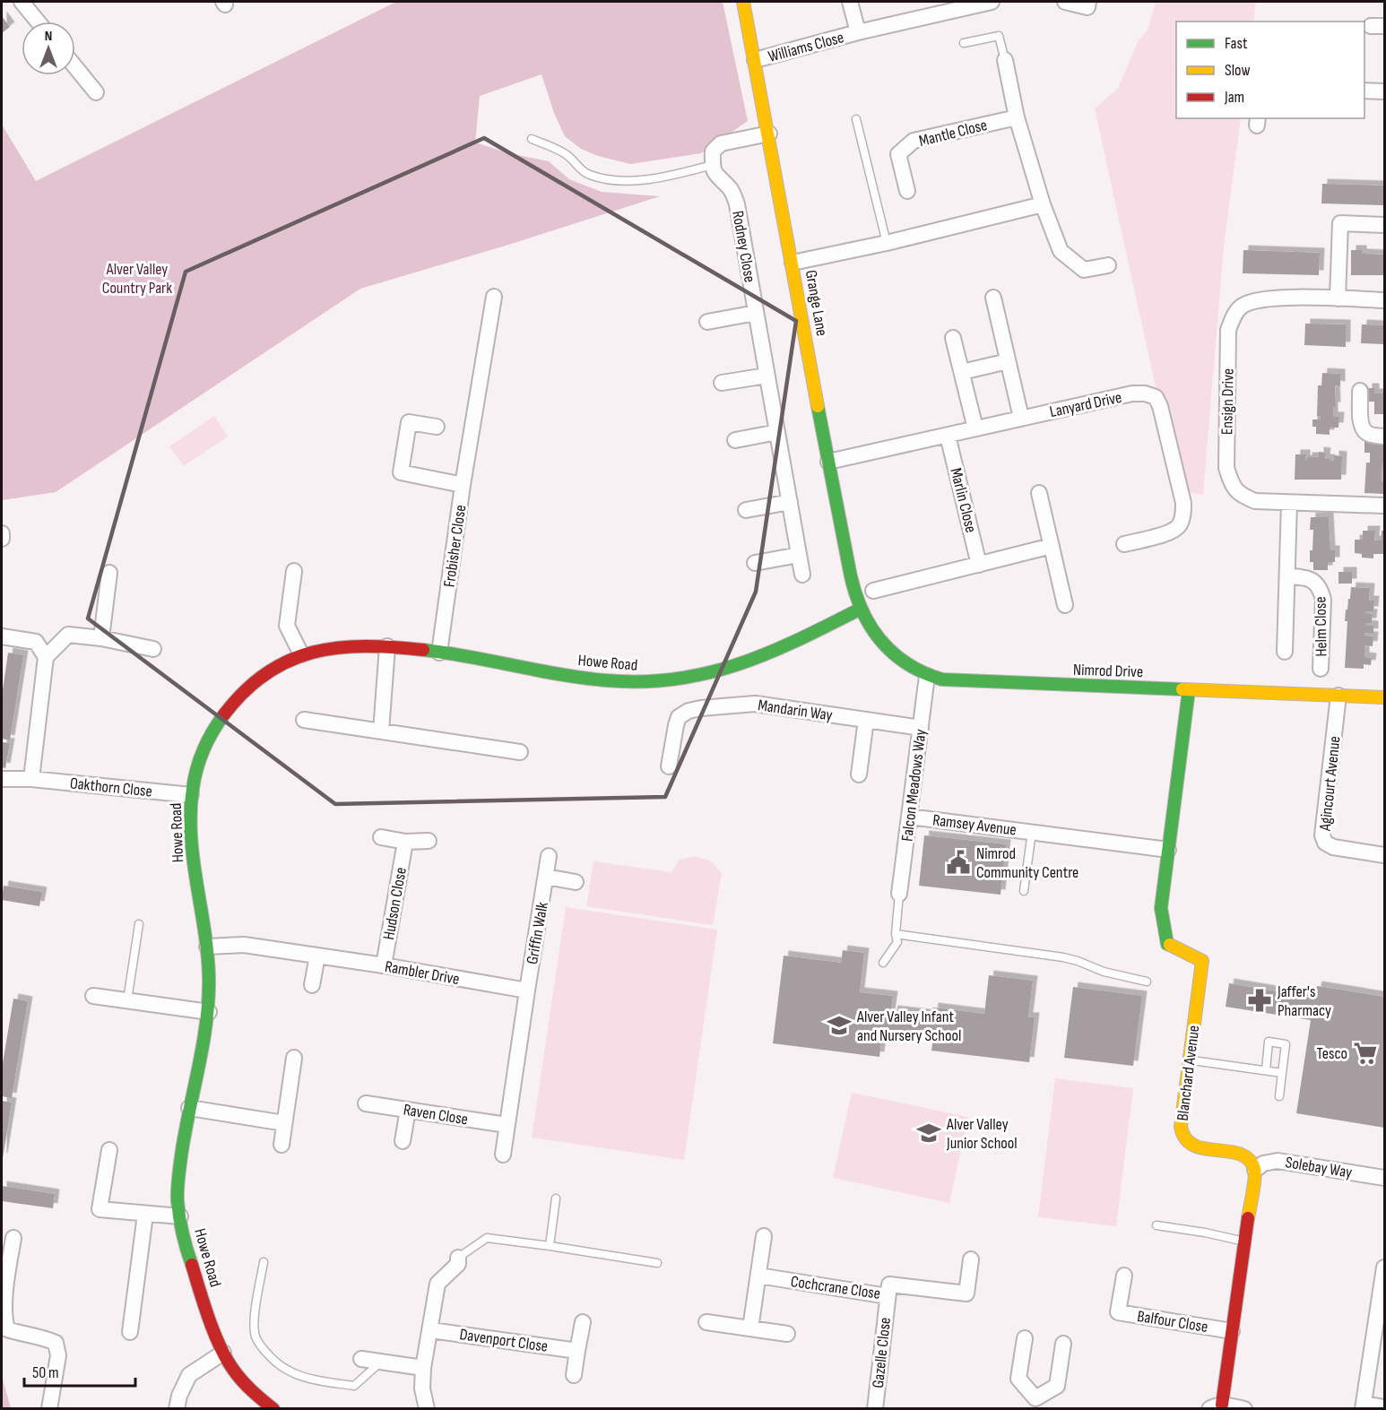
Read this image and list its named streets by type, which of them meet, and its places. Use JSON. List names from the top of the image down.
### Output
{
  "streets": {
    "street": [
      "Williams Close",
      "Mantle Close",
      "Rodney Close",
      "Grange Lane",
      "Ensign Drive",
      "Lanyard Drive",
      "Marlin Close",
      "Frobisher Close",
      "Helm Close",
      "Howe Road",
      "Nimrod Drive",
      "Mandarin Way",
      "Agincourt Avenue",
      "Falcon Meadows Way",
      "Oakthorn Close",
      "Ramsey Avenue",
      "Hudson Close",
      "Griffin Walk",
      "Rambler Drive",
      "Blanchard Avenue",
      "Raven Close",
      "Solebay Way",
      "Cochcrane Close",
      "Balfour Close",
      "Davenport Close",
      "Gazelle Close"
    ]
  },
  "crossings": [
    ["Williams Close", "Grange Lane"],
    ["Grange Lane", "Lanyard Drive"],
    ["Grange Lane", "Howe Road"],
    ["Grange Lane", "Nimrod Drive"],
    ["Ensign Drive", "Helm Close"],
    ["Lanyard Drive", "Marlin Close"],
    ["Frobisher Close", "Howe Road"],
    ["Howe Road", "Nimrod Drive"],
    ["Howe Road", "Oakthorn Close"],
    ["Howe Road", "Rambler Drive"],
    ["Nimrod Drive", "Agincourt Avenue"],
    ["Nimrod Drive", "Falcon Meadows Way"],
    ["Nimrod Drive", "Blanchard Avenue"],
    ["Mandarin Way", "Falcon Meadows Way"],
    ["Falcon Meadows Way", "Ramsey Avenue"],
    ["Ramsey Avenue", "Blanchard Avenue"],
    ["Hudson Close", "Rambler Drive"],
    ["Griffin Walk", "Rambler Drive"],
    ["Blanchard Avenue", "Solebay Way"],
    ["Cochcrane Close", "Gazelle Close"]
  ],
  "parks": ["Alver Valley Country Park"],
  "places": {
    "public building": ["Nimrod Community Centre"],
    "pharmacy": ["Jaffer's Pharmacy"],
    "school or university": ["Alver Valley Infant and Nursery School", "Alver Valley Junior School"],
    "supermarket": ["Tesco"]
  },
  "legend": ["Fast", "Slow", "Jam"],
  "scale_bar": "50 m",
  "north": "top"
}
